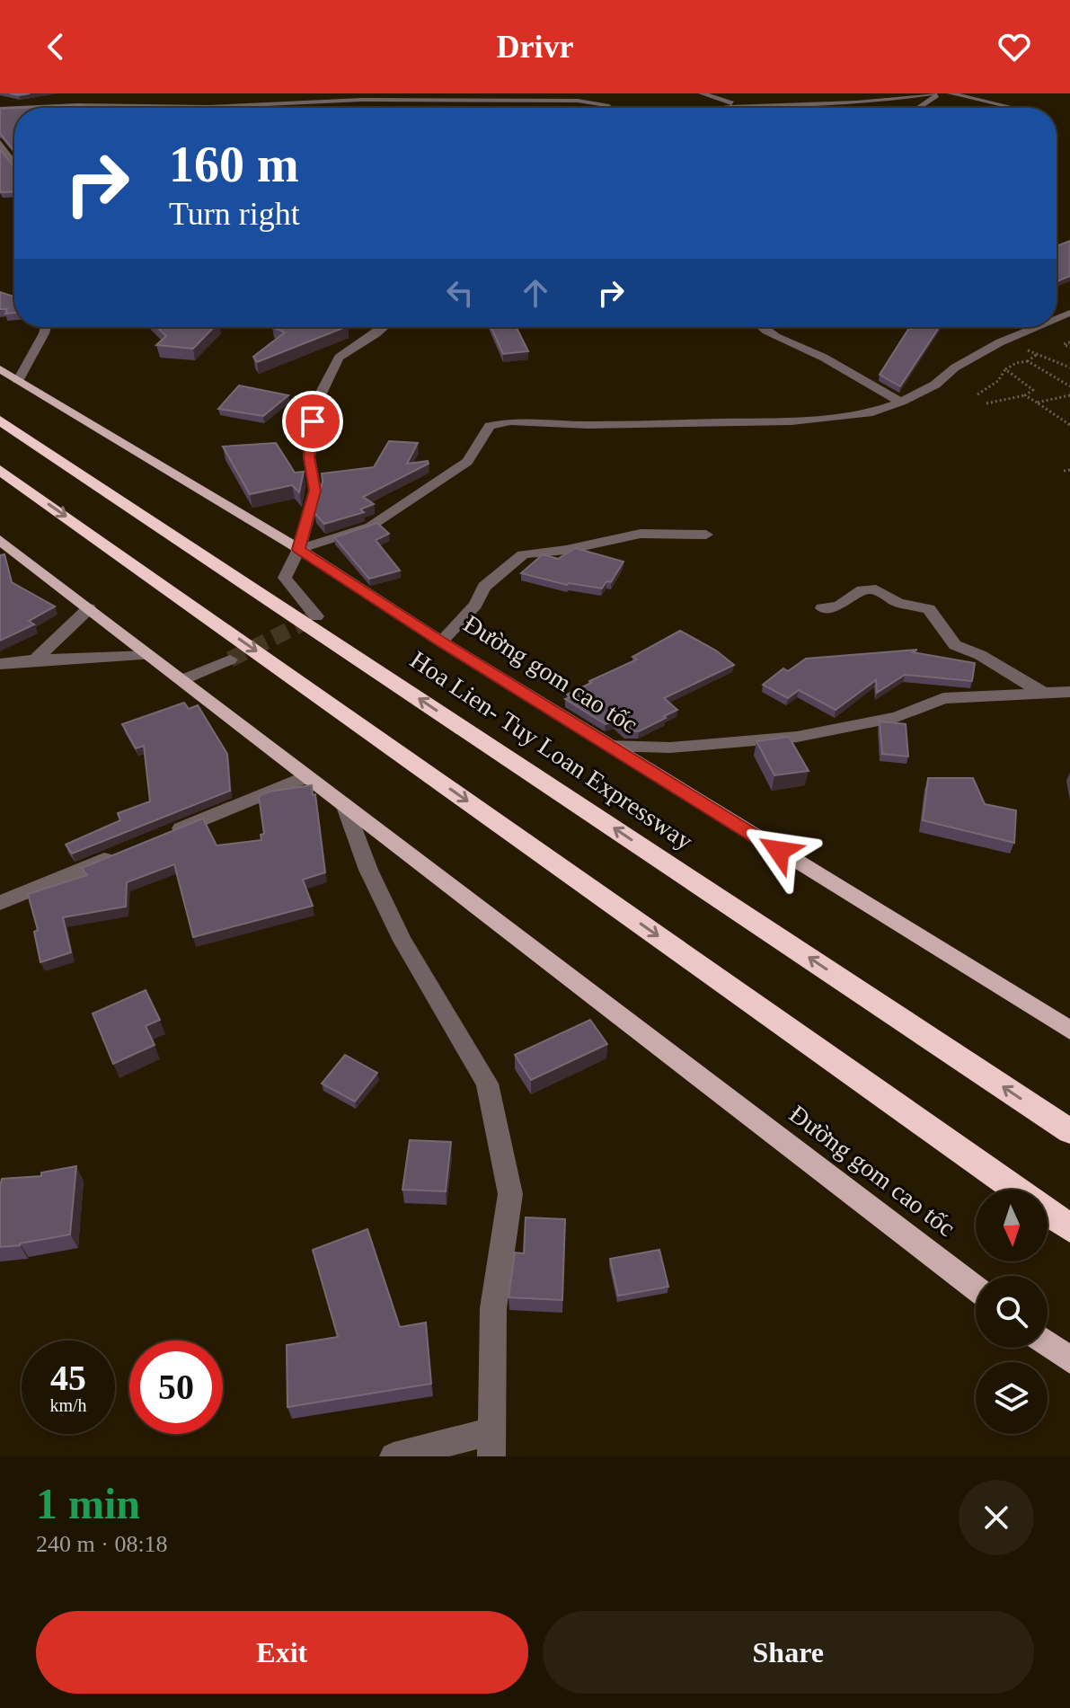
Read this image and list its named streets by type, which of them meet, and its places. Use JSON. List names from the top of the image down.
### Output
{
  "streets": {
    "highway": ["Hoa Lien- Tuy Loan Expressway"],
    "main road": ["Đường gom cao tốc"]
  },
  "north": "bottom",
  "page": {
    "header": "Drivr",
    "turn": ["160 m", "Turn right"],
    "speed": "45 km/h",
    "limit": "50",
    "heading": ["1 min", "240 m · 08:18"],
    "buttons": ["Exit", "Share"]
  }
}
